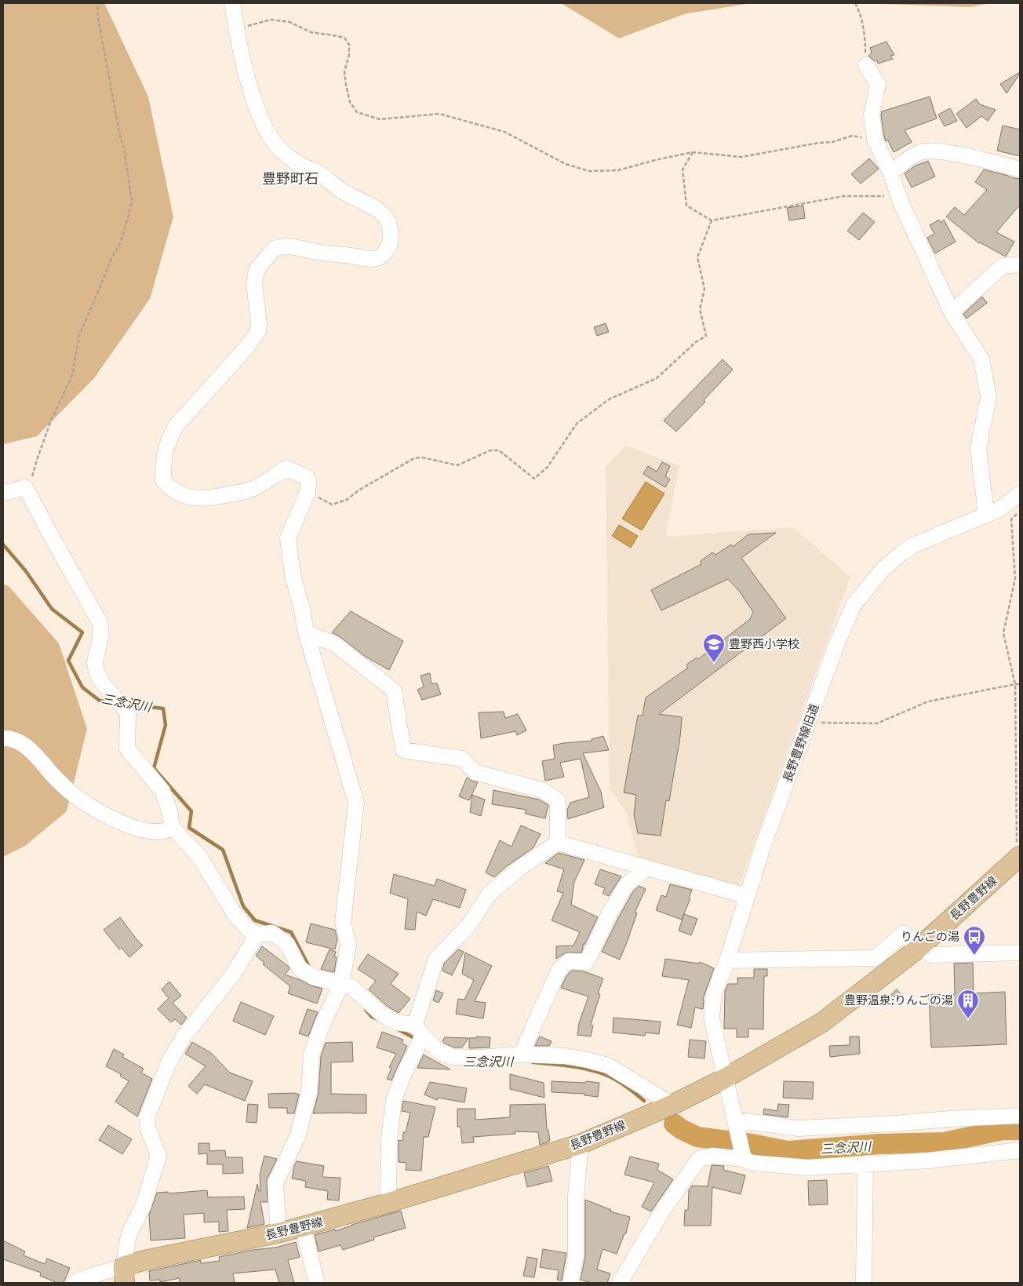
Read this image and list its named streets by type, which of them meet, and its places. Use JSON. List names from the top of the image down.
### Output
{
  "streets": {
    "main road": ["長野豊野線"],
    "street": ["長野豊野線旧道"]
  },
  "crossings": [
    ["長野豊野線旧道", "長野豊野線"]
  ],
  "districts": ["豊野町石"],
  "water": ["三念沢川"],
  "places": {
    "school or university": ["豊野西小学校"],
    "bus stop": ["りんごの湯"],
    "building": ["豊野温泉;りんごの湯"]
  }
}
